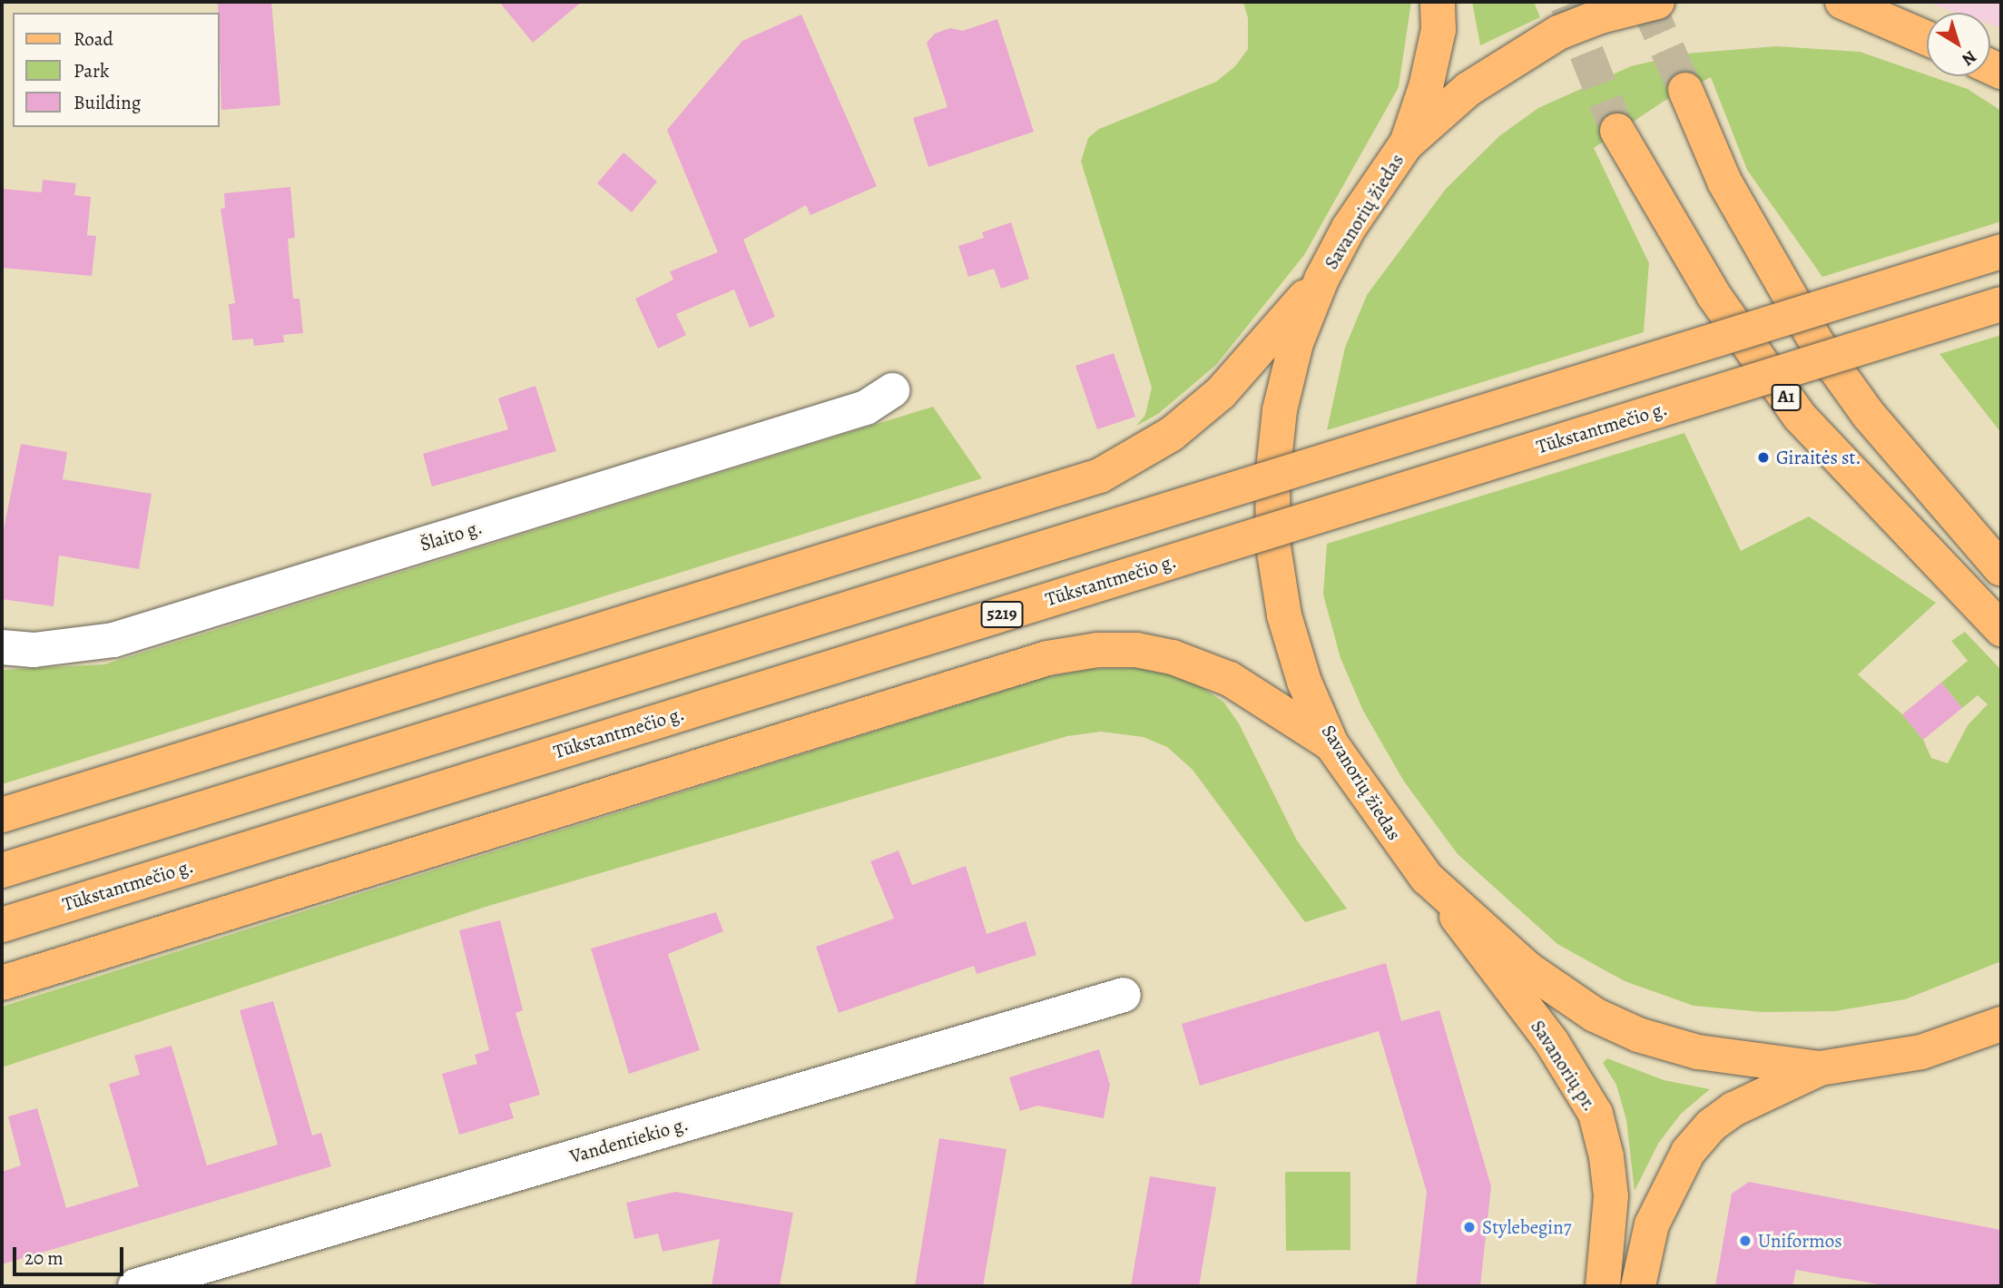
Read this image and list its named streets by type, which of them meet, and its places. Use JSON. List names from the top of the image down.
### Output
{
  "streets": {
    "main road": [
      "Savanorių žiedas",
      "A1",
      "Tūkstantmečio g.",
      "5219",
      "Savanorių pr."
    ],
    "street": ["Šlaito g.", "Vandentiekio g."]
  },
  "crossings": [
    ["Savanorių žiedas", "Savanorių pr."]
  ],
  "places": ["Giraitės st.", "Stylebegin7", "Uniformos"],
  "legend": ["Road", "Park", "Building"],
  "scale_bar": "20 m",
  "north": "bottom right"
}
